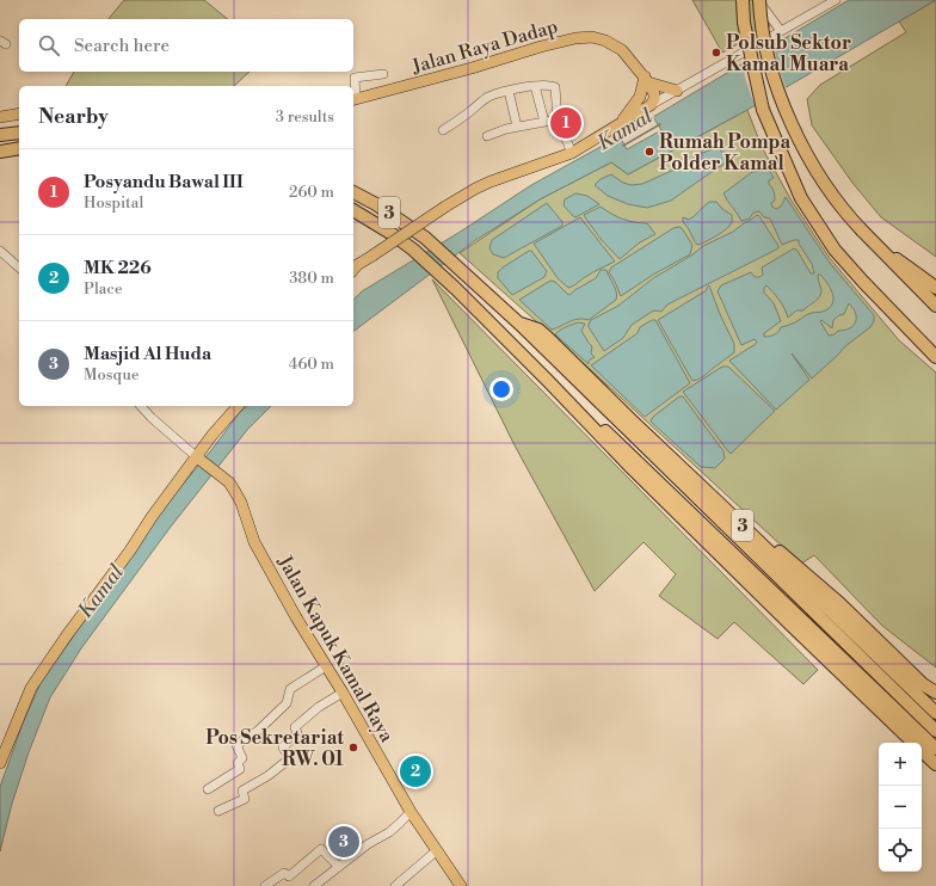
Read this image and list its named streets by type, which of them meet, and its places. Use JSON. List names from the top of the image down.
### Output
{
  "streets": {
    "highway": ["3"],
    "main road": ["Jalan Raya Dadap", "Jalan Kapuk Kamal Raya"]
  },
  "water": ["Kamal"],
  "places": ["Polsub Sektor Kamal Muara", "Rumah Pompa Polder Kamal", "Pos Sekretariat RW. 01"],
  "page": {
    "search": "Search here",
    "heading": ["Nearby", "3 results"],
    "pins": ["1", "2", "3"],
    "list": [
      {
        "mark": "1",
        "name": "Posyandu Bawal III",
        "note": "Hospital",
        "value": "260 m"
      },
      {
        "mark": "2",
        "name": "MK 226",
        "note": "Place",
        "value": "380 m"
      },
      {
        "mark": "3",
        "name": "Masjid Al Huda",
        "note": "Mosque",
        "value": "460 m"
      }
    ],
    "map_buttons": ["+", "−"]
  }
}
